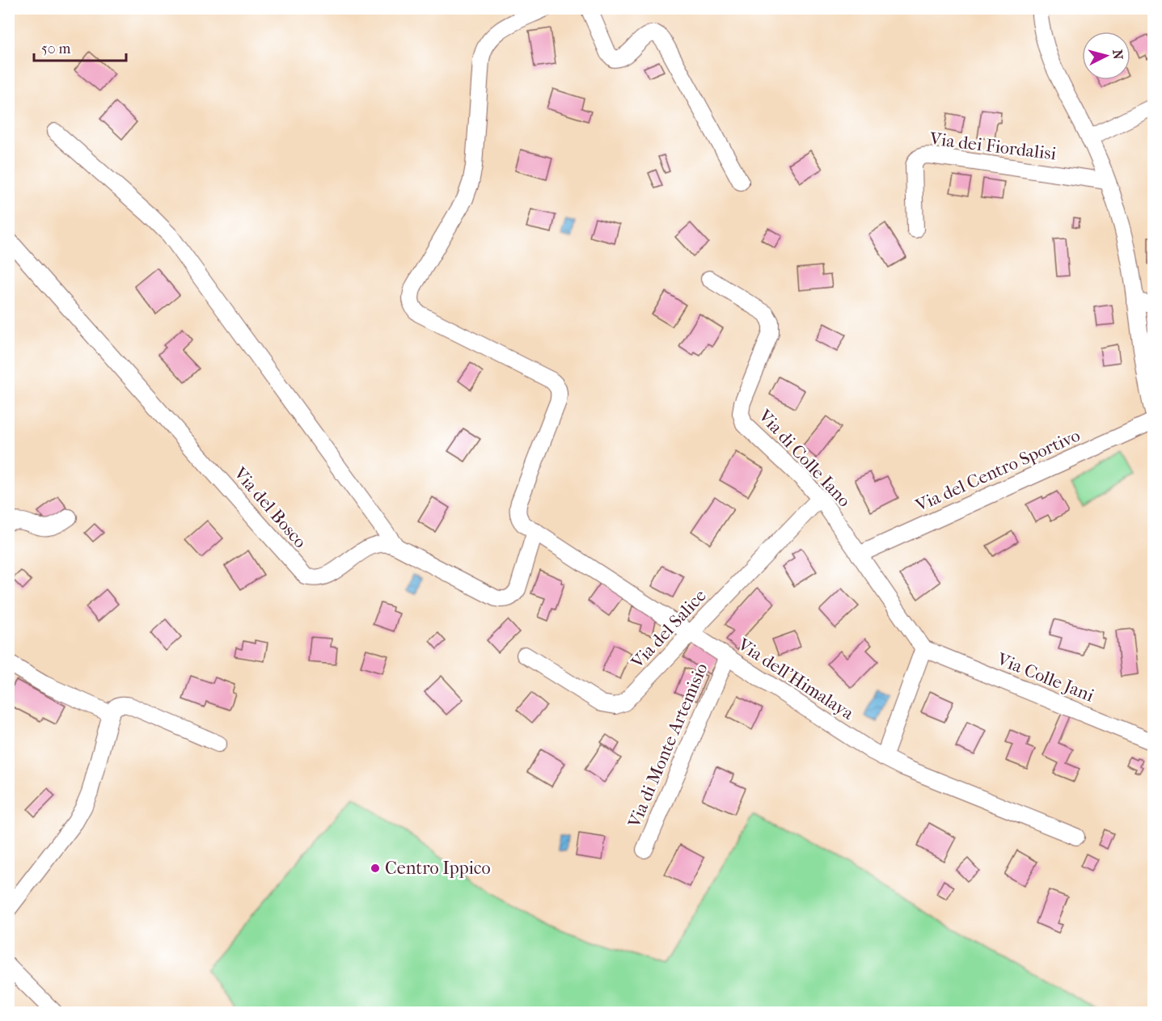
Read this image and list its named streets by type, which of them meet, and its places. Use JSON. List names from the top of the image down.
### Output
{
  "streets": {
    "street": [
      "Via dei Fiordalisi",
      "Via di Colle Iano",
      "Via del Centro Sportivo",
      "Via del Bosco",
      "Via del Salice",
      "Via Colle Jani",
      "Via dell'Himalaya",
      "Via di Monte Artemisio"
    ]
  },
  "crossings": [
    ["Via di Colle Iano", "Via del Centro Sportivo"],
    ["Via di Colle Iano", "Via del Salice"],
    ["Via di Colle Iano", "Via Colle Jani"],
    ["Via del Bosco", "Via dell'Himalaya"],
    ["Via del Salice", "Via dell'Himalaya"],
    ["Via dell'Himalaya", "Via di Monte Artemisio"]
  ],
  "places": ["Centro Ippico"],
  "scale_bar": "50 m",
  "north": "right"
}
